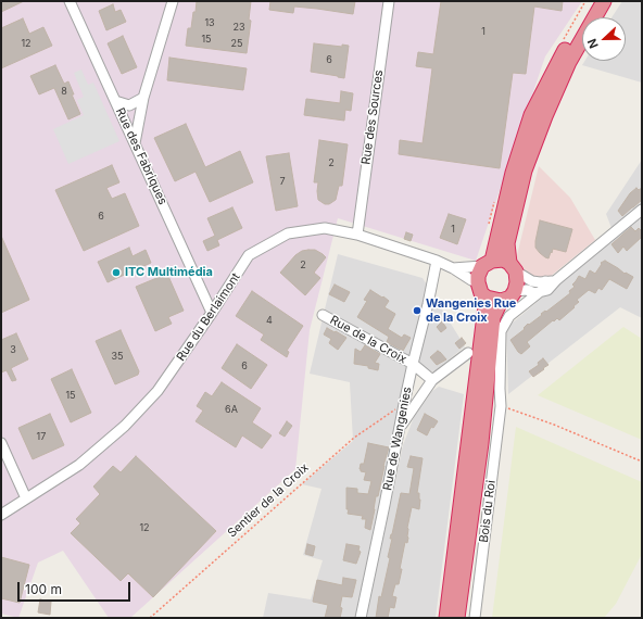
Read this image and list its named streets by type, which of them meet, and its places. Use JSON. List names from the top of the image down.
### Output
{
  "streets": {
    "street": [
      "Rue des Sources",
      "Rue des Fabriques",
      "Rue du Berlaimont",
      "Rue de la Croix",
      "Rue de Wangenies",
      "Bois du Roi"
    ],
    "path": ["Sentier de la Croix"]
  },
  "crossings": [
    ["Rue des Sources", "Rue du Berlaimont"],
    ["Rue des Fabriques", "Rue du Berlaimont"],
    ["Rue du Berlaimont", "Rue de Wangenies"],
    ["Rue de la Croix", "Rue de Wangenies"],
    ["Rue de Wangenies", "Sentier de la Croix"]
  ],
  "places": ["ITC Multimédia", "Wangenies Rue de la Croix"],
  "house_numbers": [
    "13",
    "23",
    "1",
    "15",
    "12",
    "25",
    "6",
    "8",
    "2",
    "7",
    "6",
    "1",
    "2",
    "4",
    "3",
    "35",
    "6",
    "15",
    "6A",
    "17",
    "12"
  ],
  "scale_bar": "100 m",
  "north": "left"
}
